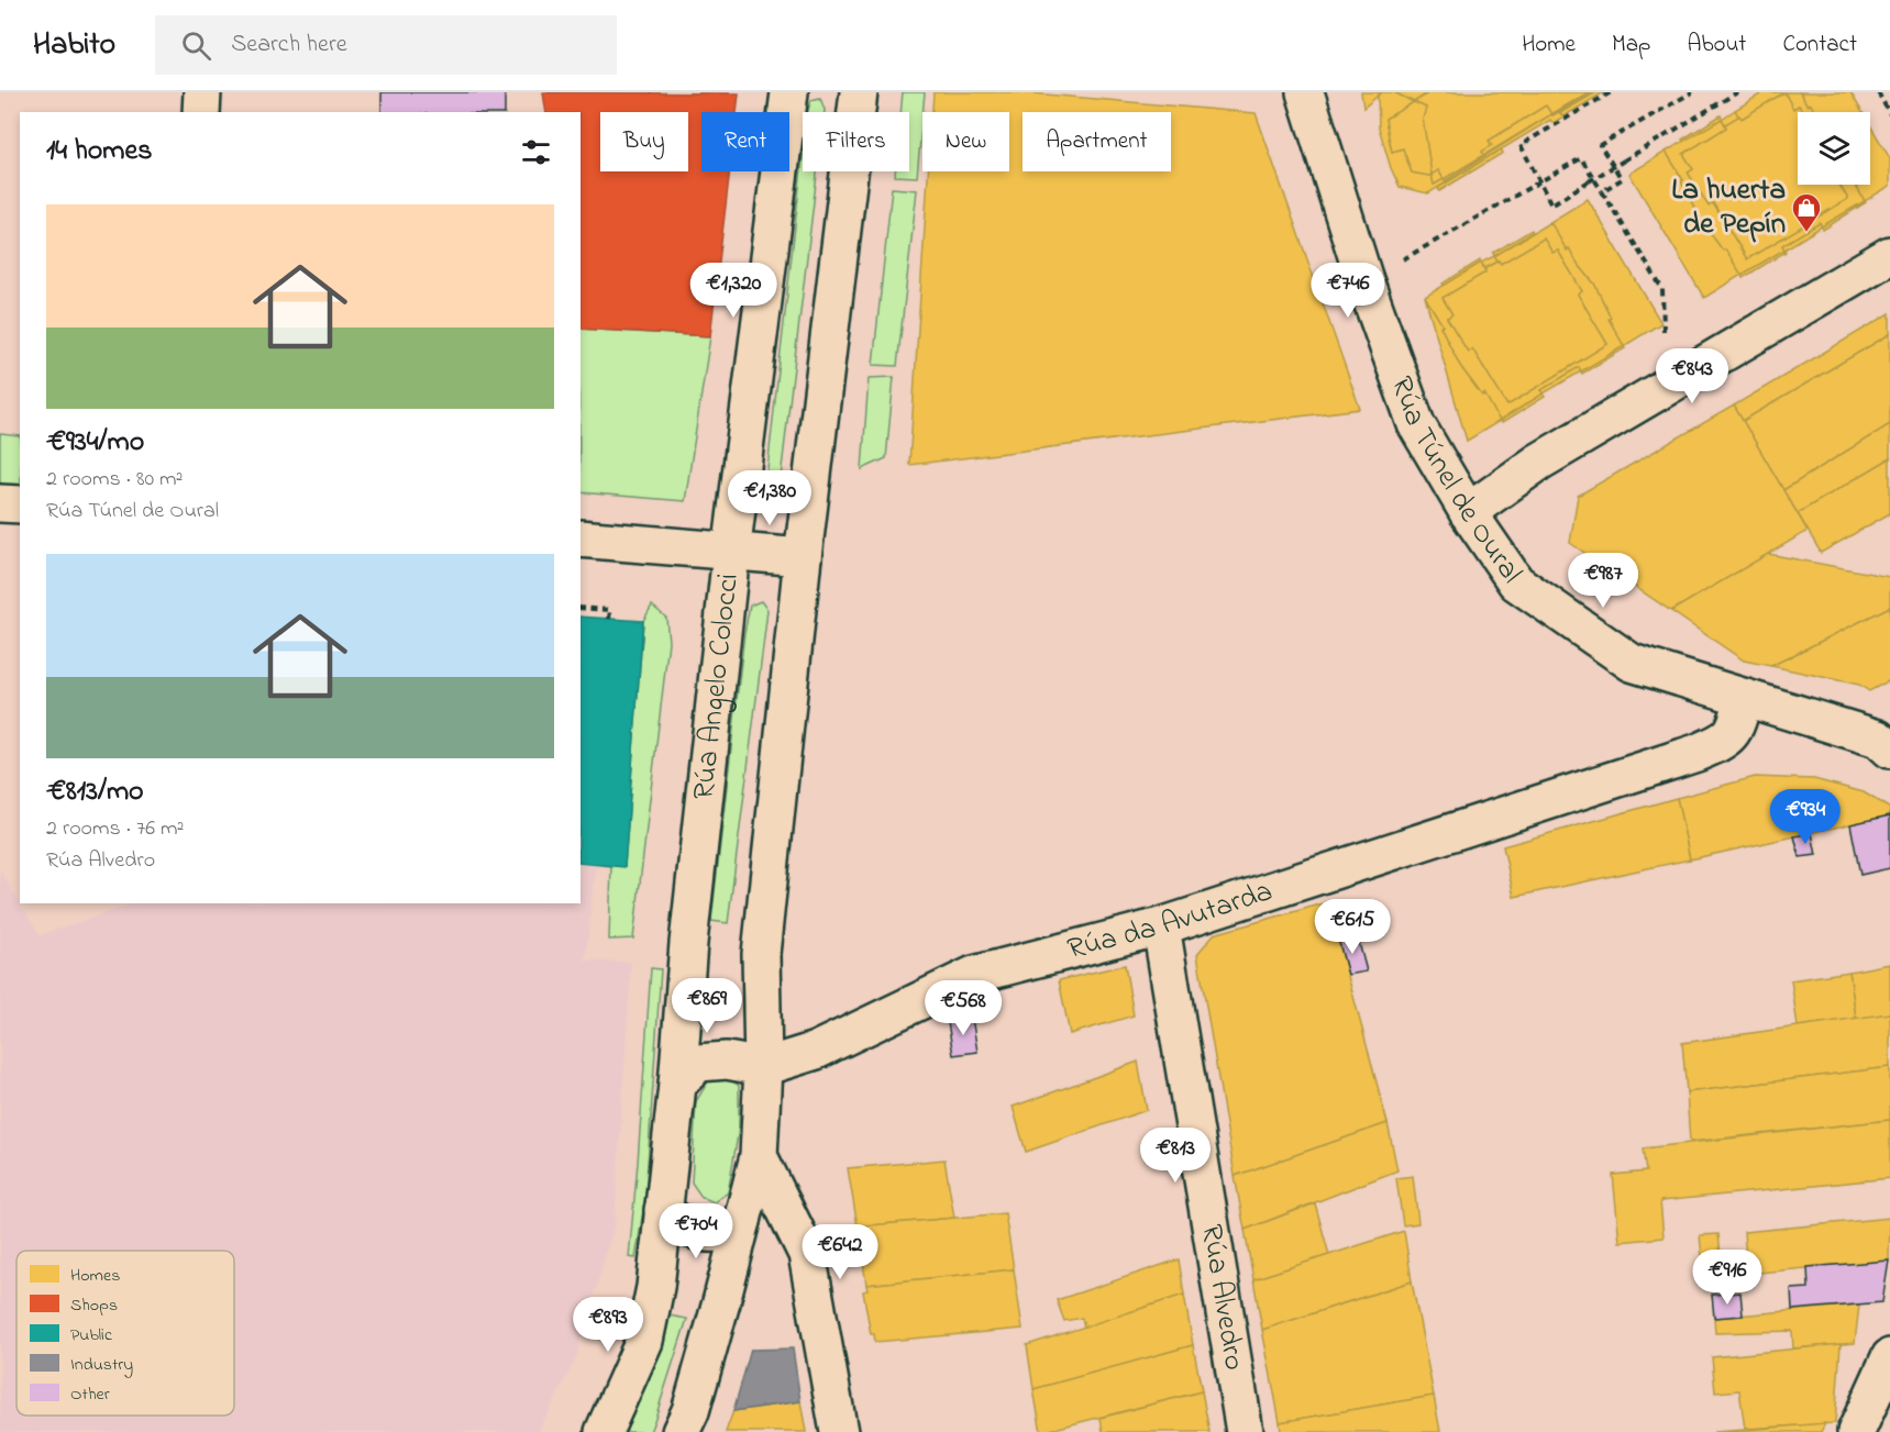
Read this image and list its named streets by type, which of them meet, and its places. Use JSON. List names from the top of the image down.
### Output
{
  "streets": {
    "street": [
      "Rúa Túnel de Oural",
      "Rúa Angelo Colocci",
      "Rúa da Avutarda",
      "Rúa Alvedro"
    ]
  },
  "crossings": [
    ["Rúa Túnel de Oural", "Rúa da Avutarda"],
    ["Rúa da Avutarda", "Rúa Alvedro"]
  ],
  "places": {
    "shop": ["La huerta de Pepín"]
  },
  "legend": [
    "Homes",
    "Shops",
    "Public",
    "Industry",
    "Other"
  ],
  "page": {
    "header": "Habito",
    "search": "Search here",
    "nav": [
      "Home",
      "Map",
      "About",
      "Contact"
    ],
    "chip": [
      "Buy",
      "Rent",
      "Filters",
      "New",
      "Apartment"
    ],
    "heading": "14 homes",
    "list": [
      {
        "name": "€934/mo",
        "note": "2 rooms · 80 m² · Rúa Túnel de Oural"
      },
      {
        "name": "€813/mo",
        "note": "2 rooms · 76 m² · Rúa Alvedro"
      }
    ],
    "price": [
      "€1,320",
      "€746",
      "€843",
      "€1,380",
      "€987",
      "€934",
      "€615",
      "€869",
      "€568",
      "€813",
      "€704",
      "€642",
      "€916",
      "€893"
    ]
  }
}
